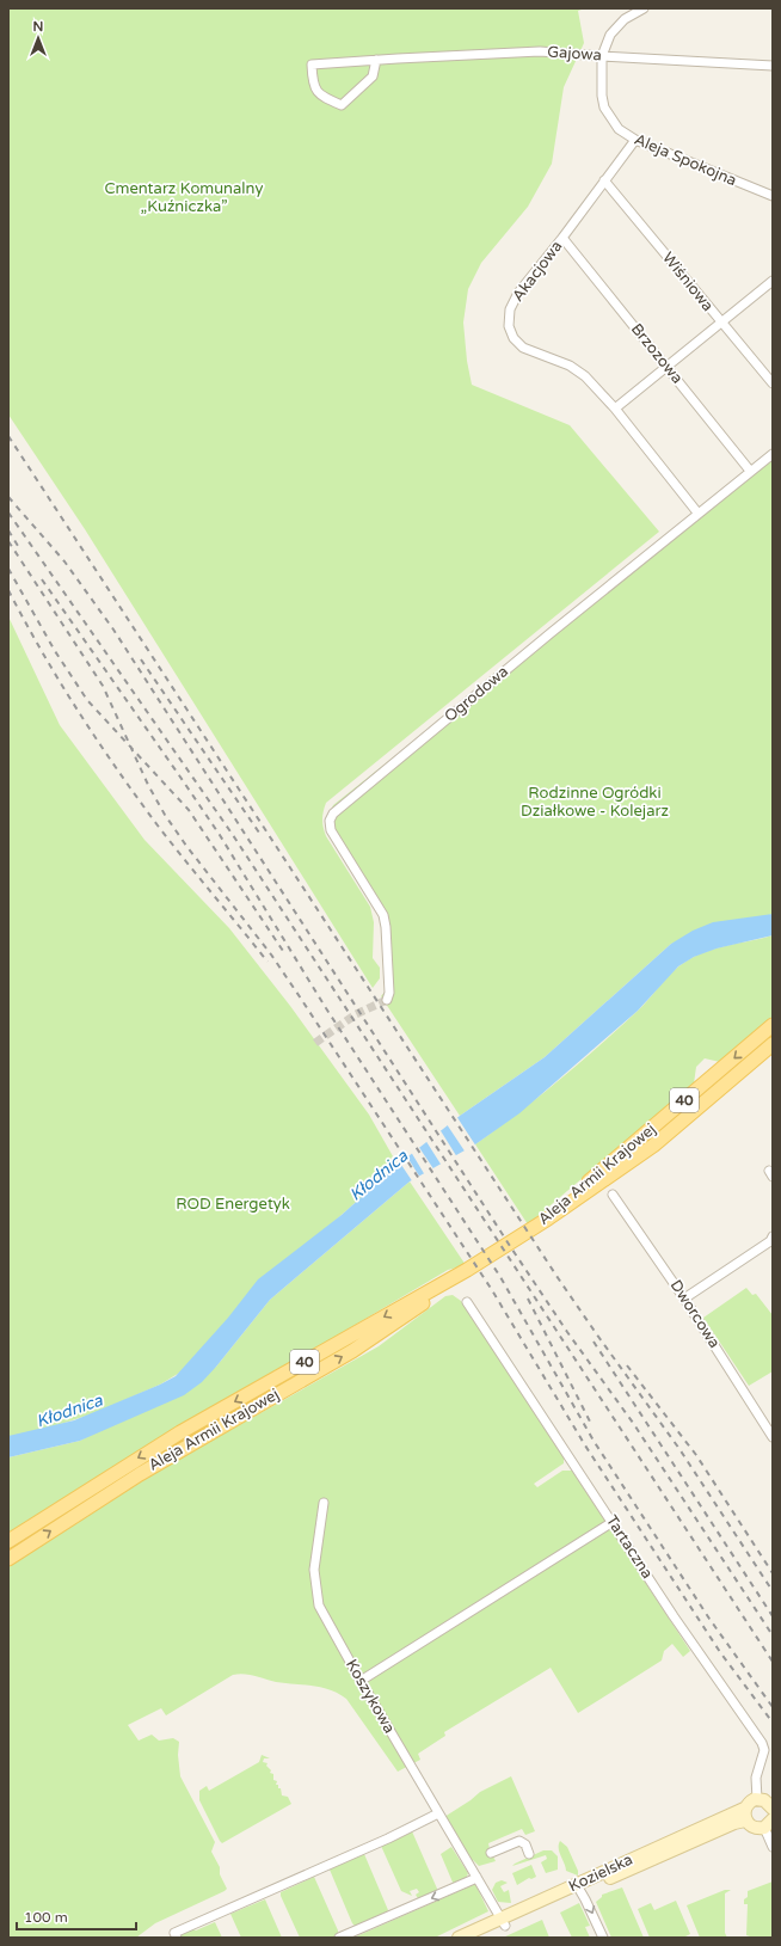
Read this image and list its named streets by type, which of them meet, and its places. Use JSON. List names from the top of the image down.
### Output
{
  "streets": {
    "main road": ["40", "Aleja Armii Krajowej", "Kozielska"],
    "street": [
      "Gajowa",
      "Aleja Spokojna",
      "Akacjowa",
      "Wiśniowa",
      "Brzozowa",
      "Ogrodowa",
      "Dworcowa",
      "Tartaczna",
      "Koszykowa"
    ]
  },
  "crossings": [
    ["Gajowa", "Aleja Spokojna"],
    ["Aleja Spokojna", "Akacjowa"],
    ["Akacjowa", "Wiśniowa"],
    ["Akacjowa", "Brzozowa"],
    ["Akacjowa", "Ogrodowa"],
    ["Brzozowa", "Ogrodowa"],
    ["Tartaczna", "Kozielska"],
    ["Koszykowa", "Kozielska"]
  ],
  "water": ["Kłodnica"],
  "parks": ["Cmentarz Komunalny „Kuźniczka”", "Rodzinne Ogródki Działkowe - Kolejarz", "ROD Energetyk"],
  "scale_bar": "100 m",
  "north": "top"
}
